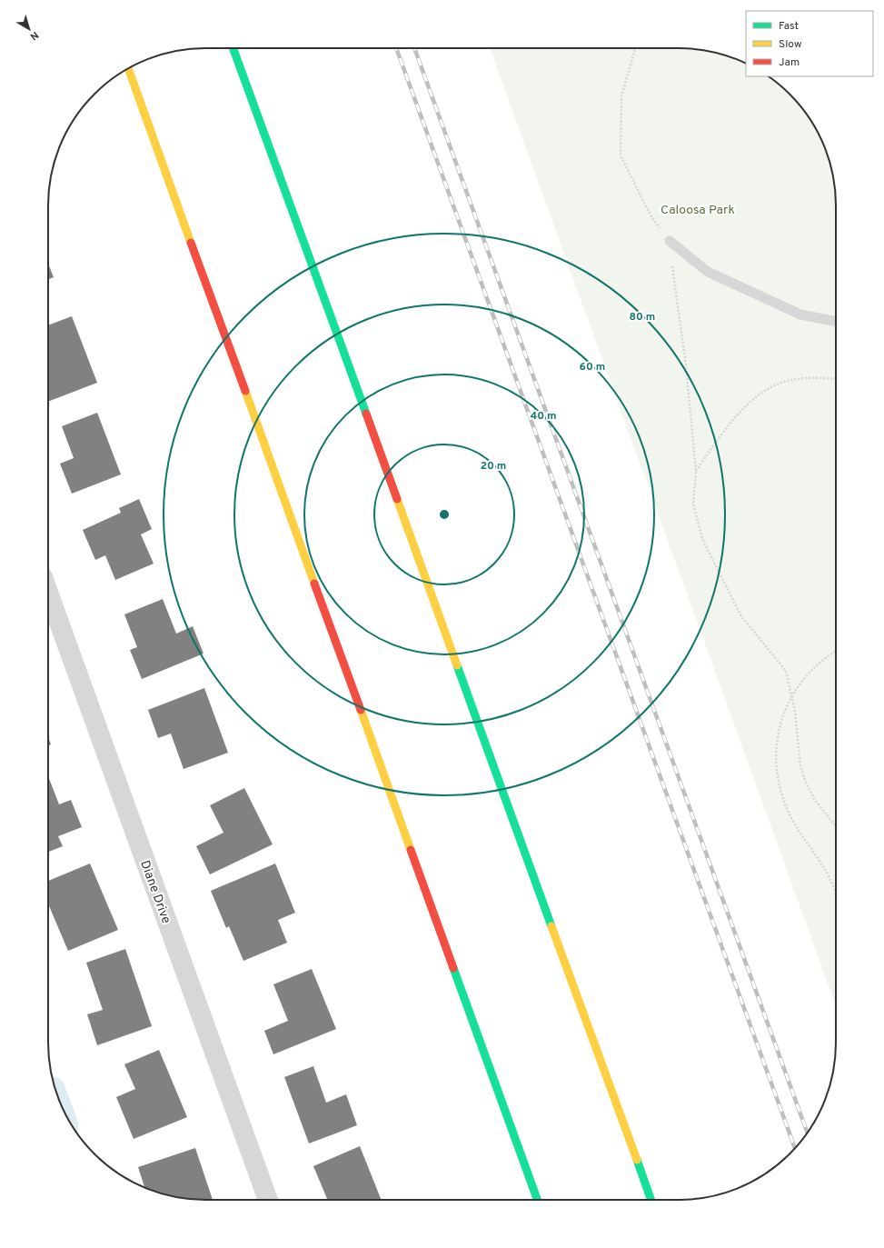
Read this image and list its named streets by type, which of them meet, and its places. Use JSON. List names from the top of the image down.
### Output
{
  "streets": {
    "street": ["Diane Drive"]
  },
  "parks": ["Caloosa Park"],
  "legend": ["Fast", "Slow", "Jam"],
  "north": "bottom right",
  "rings": [
    "80 m",
    "60 m",
    "40 m",
    "20 m"
  ]
}
